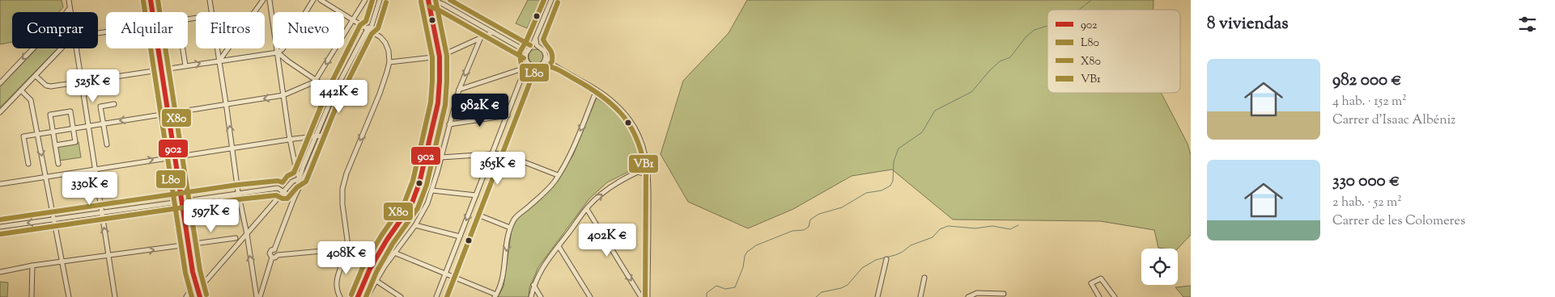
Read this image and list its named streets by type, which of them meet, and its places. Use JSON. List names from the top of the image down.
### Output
{
  "lines": [
    "transit line 902",
    "transit line L80",
    "transit line X80",
    "transit line VB1"
  ],
  "legend": [
    "902",
    "L80",
    "X80",
    "VB1"
  ],
  "page": {
    "heading": "8 viviendas",
    "chip": [
      "Comprar",
      "Alquilar",
      "Filtros",
      "Nuevo"
    ],
    "list": [
      {
        "name": "982 000 €",
        "note": "4 hab. · 152 m² · Carrer d'Isaac Albéniz"
      },
      {
        "name": "330 000 €",
        "note": "2 hab. · 52 m² · Carrer de les Colomeres"
      }
    ],
    "price": [
      "525K €",
      "442K €",
      "982K €",
      "365K €",
      "330K €",
      "597K €",
      "402K €",
      "408K €"
    ]
  }
}
